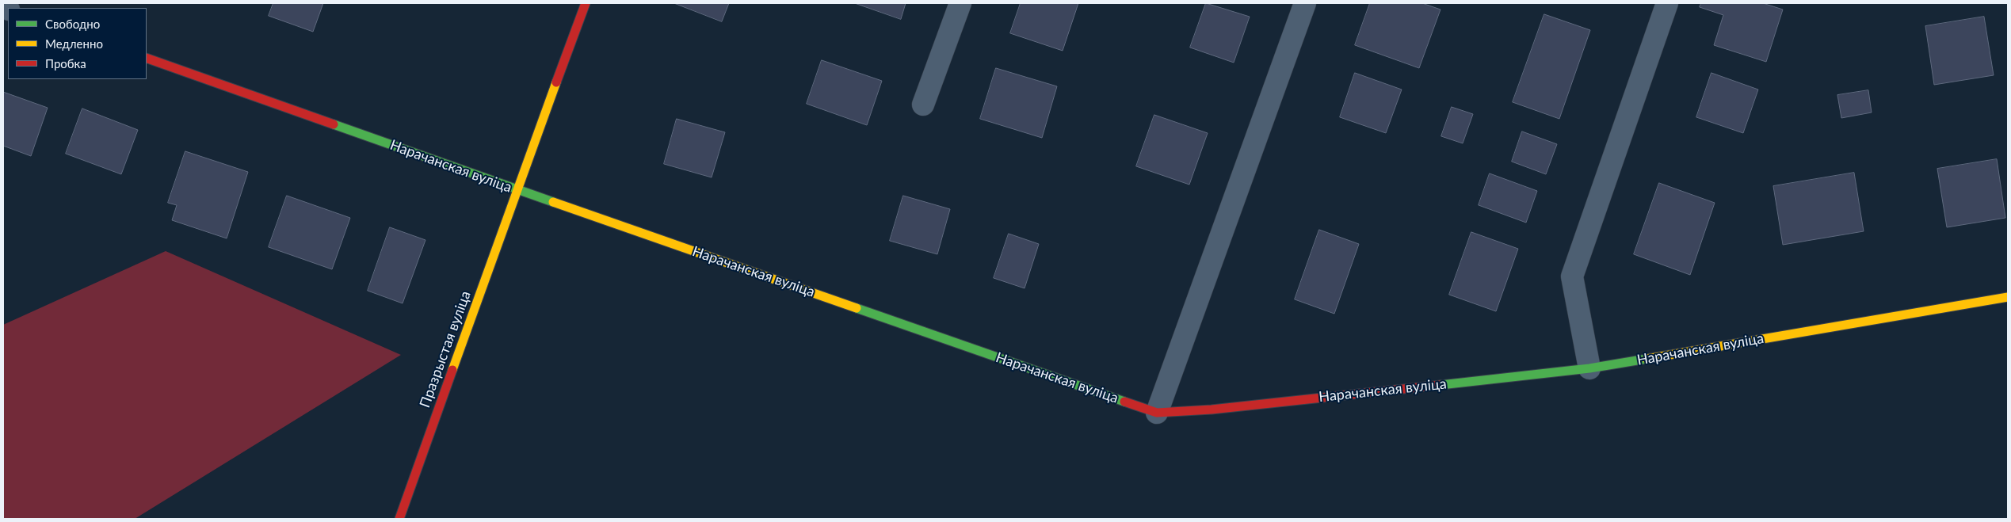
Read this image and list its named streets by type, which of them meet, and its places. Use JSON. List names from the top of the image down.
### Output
{
  "streets": {
    "street": ["Нарачанская вуліца", "Празрыстая вуліца"]
  },
  "crossings": [
    ["Нарачанская вуліца", "Празрыстая вуліца"]
  ],
  "legend": ["Свободно", "Медленно", "Пробка"]
}
